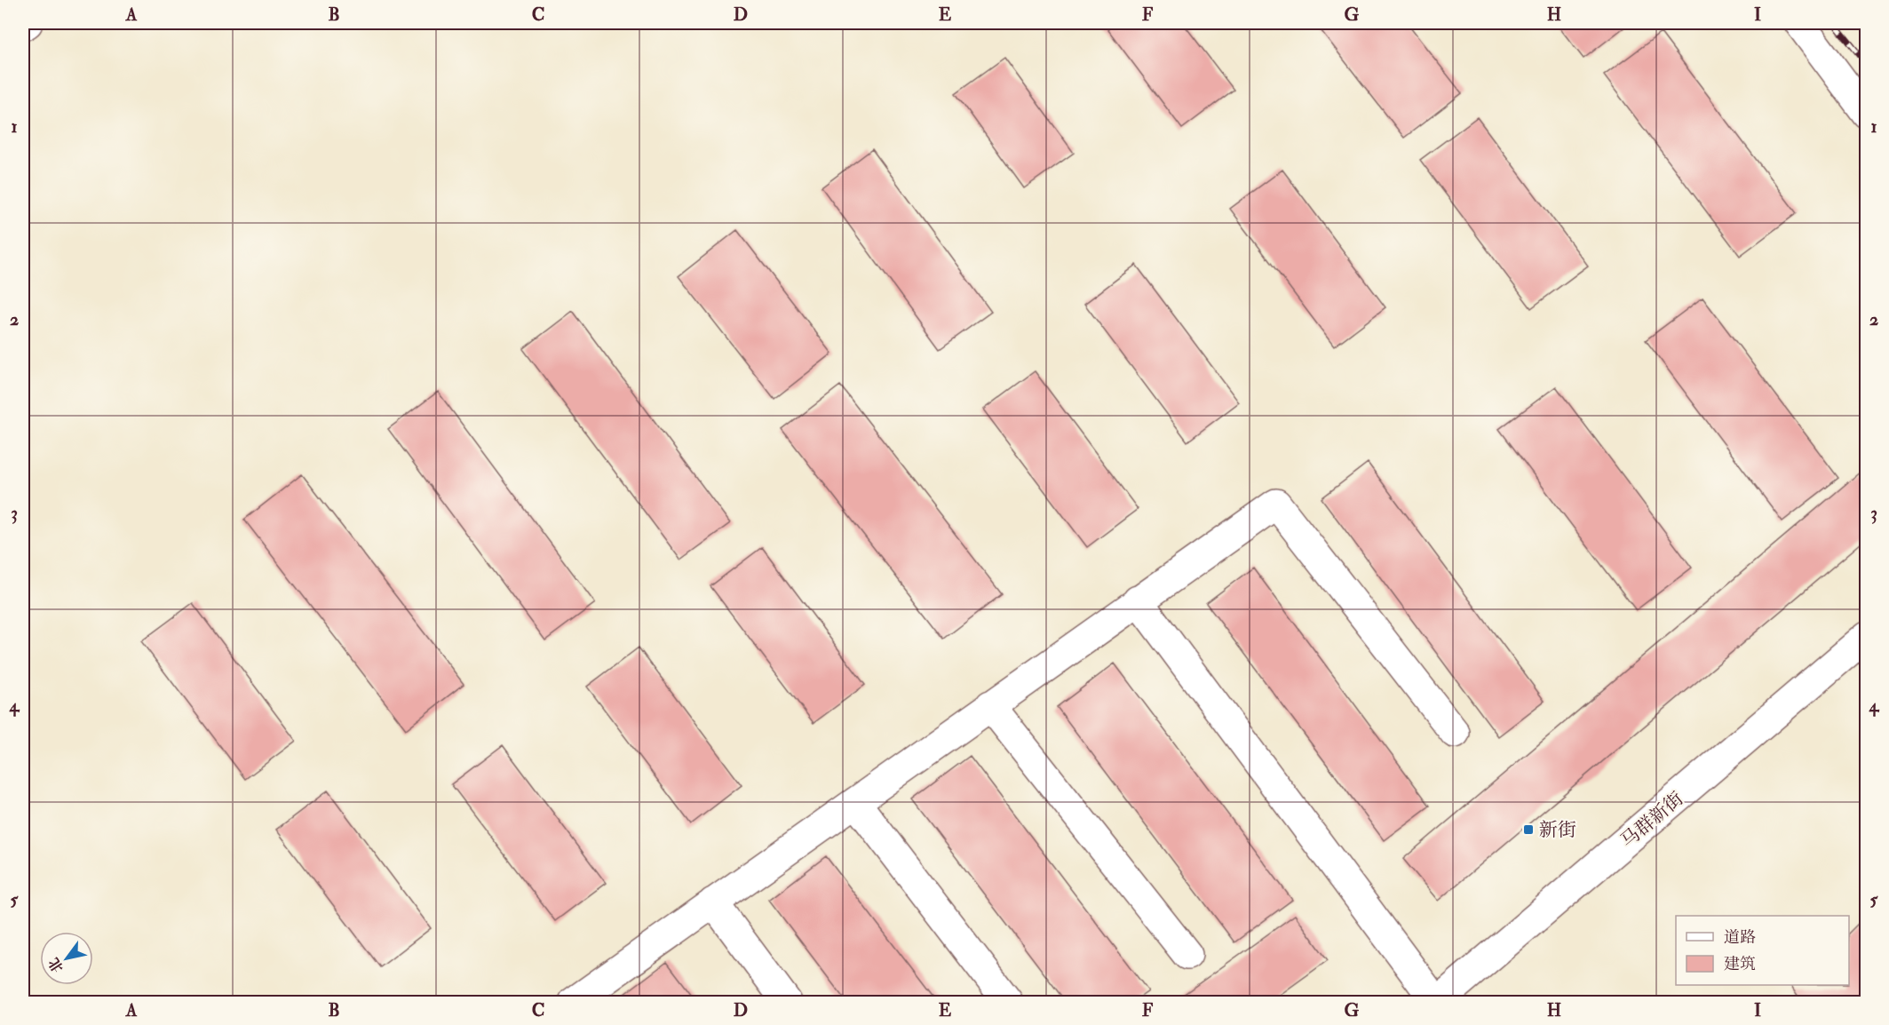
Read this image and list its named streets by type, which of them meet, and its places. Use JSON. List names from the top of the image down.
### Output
{
  "streets": {
    "main road": ["马群新街"]
  },
  "places": {
    "transit": ["新街"]
  },
  "legend": ["道路", "建筑"],
  "north": "bottom left",
  "grid": {
    "columns": [
      "A",
      "B",
      "C",
      "D",
      "E",
      "F",
      "G",
      "H",
      "I"
    ],
    "rows": [
      "1",
      "2",
      "3",
      "4",
      "5"
    ]
  }
}
